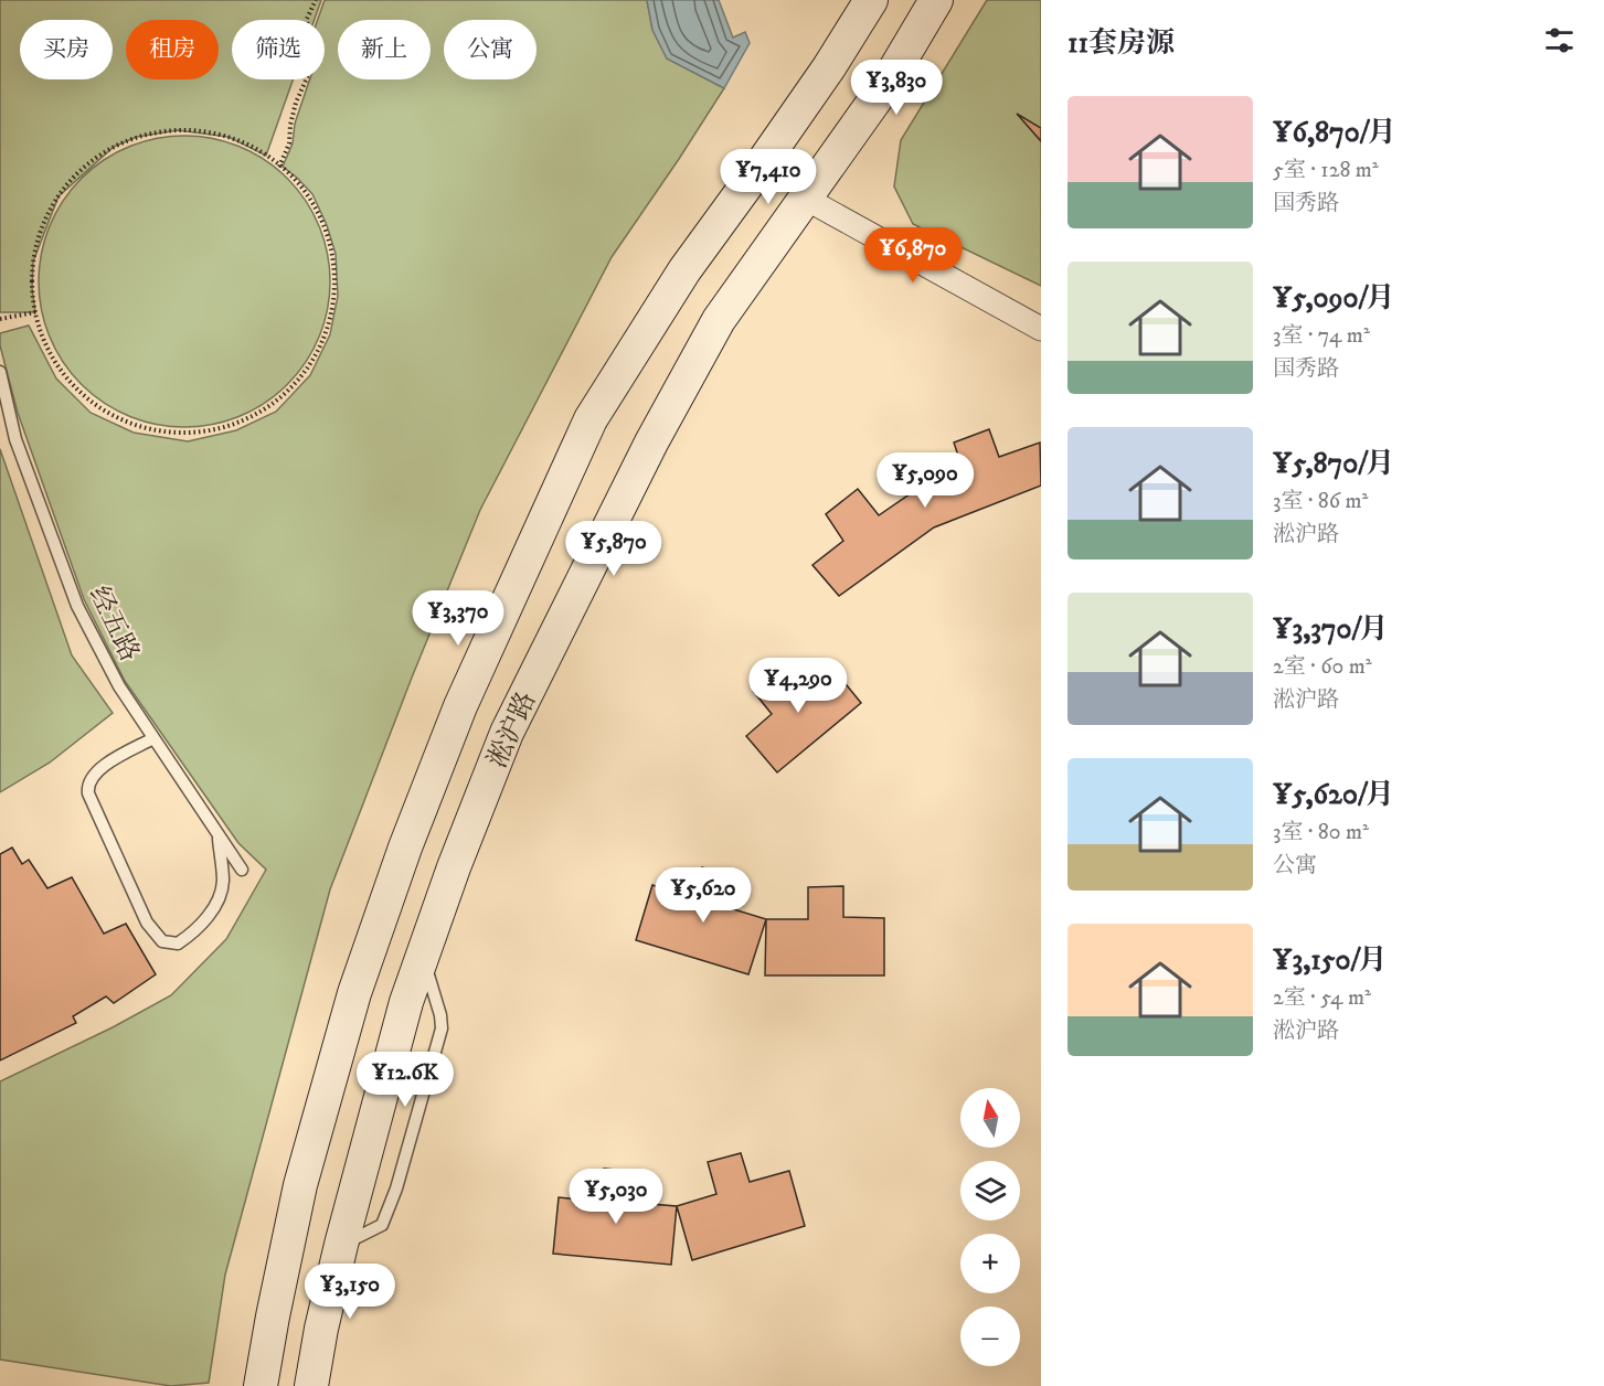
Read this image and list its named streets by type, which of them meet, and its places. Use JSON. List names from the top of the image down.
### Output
{
  "streets": {
    "main road": ["淞沪路"],
    "lane": ["经五路"]
  },
  "north": "top",
  "page": {
    "heading": "11套房源",
    "chip": [
      "买房",
      "租房",
      "筛选",
      "新上",
      "公寓"
    ],
    "price": [
      "¥3,830",
      "¥7,410",
      "¥6,870",
      "¥5,090",
      "¥5,870",
      "¥3,370",
      "¥4,290",
      "¥5,620",
      "¥12.6K",
      "¥5,030",
      "¥3,150"
    ],
    "list": [
      {
        "name": "¥6,870/月",
        "note": "5室 · 128 m² · 国秀路"
      },
      {
        "name": "¥5,090/月",
        "note": "3室 · 74 m² · 国秀路"
      },
      {
        "name": "¥5,870/月",
        "note": "3室 · 86 m² · 淞沪路"
      },
      {
        "name": "¥3,370/月",
        "note": "2室 · 60 m² · 淞沪路"
      },
      {
        "name": "¥5,620/月",
        "note": "3室 · 80 m² · 公寓"
      },
      {
        "name": "¥3,150/月",
        "note": "2室 · 54 m² · 淞沪路"
      }
    ],
    "map_buttons": ["+", "−"]
  }
}
